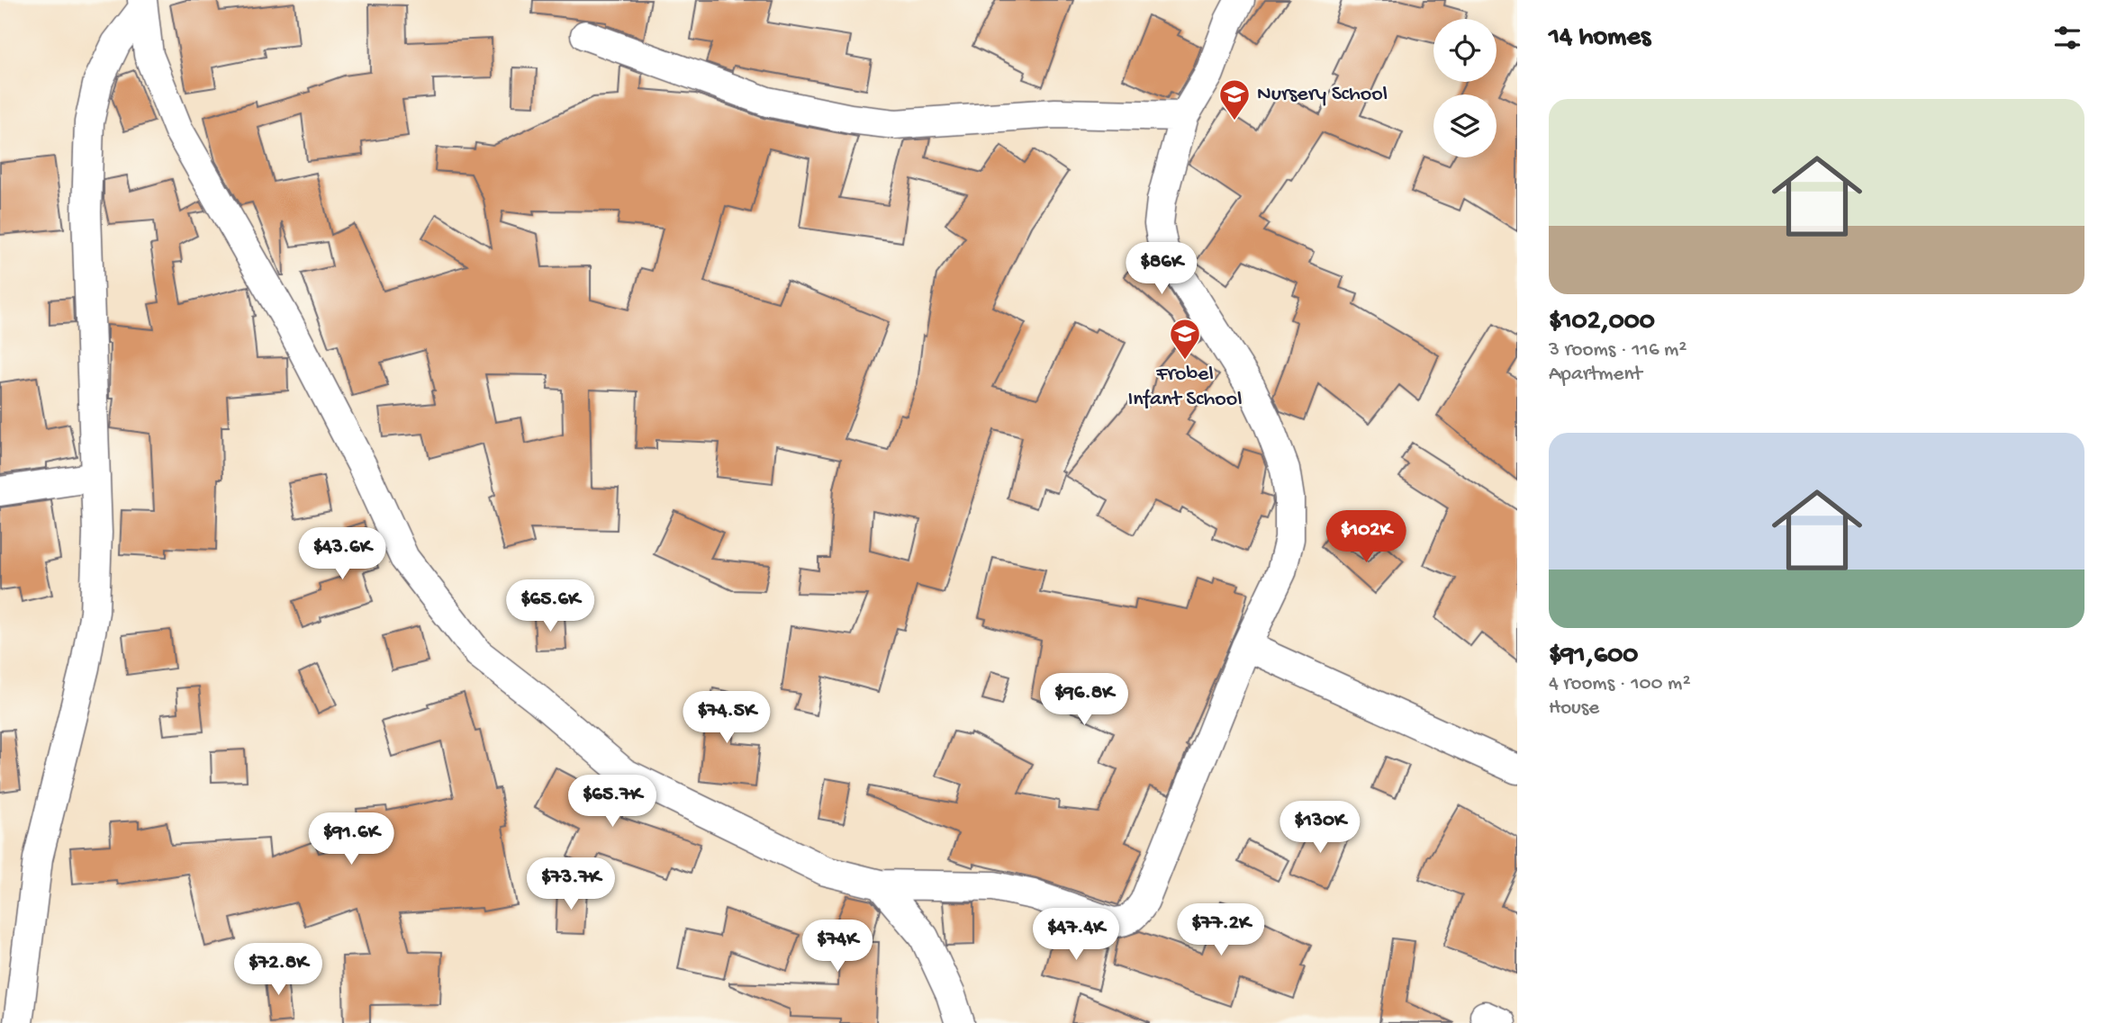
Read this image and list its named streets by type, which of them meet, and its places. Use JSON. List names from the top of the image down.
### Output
{
  "places": {
    "school or university": ["Nursery School", "Frobel Infant School"]
  },
  "page": {
    "heading": "14 homes",
    "list": [
      {
        "name": "$102,000",
        "note": "3 rooms · 116 m² · Apartment"
      },
      {
        "name": "$91,600",
        "note": "4 rooms · 100 m² · House"
      }
    ],
    "price": [
      "$86K",
      "$102K",
      "$43.6K",
      "$65.6K",
      "$96.8K",
      "$74.5K",
      "$65.7K",
      "$130K",
      "$91.6K",
      "$73.7K",
      "$77.2K",
      "$47.4K",
      "$74K",
      "$72.8K"
    ]
  }
}
